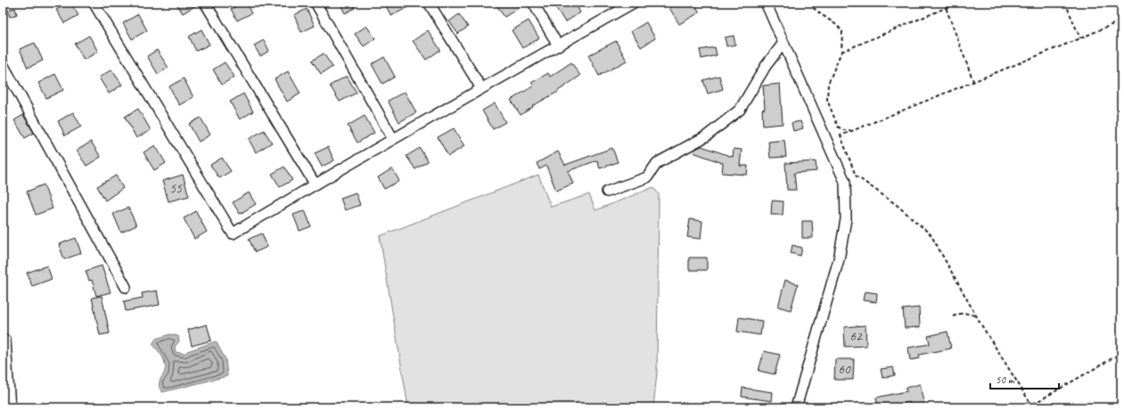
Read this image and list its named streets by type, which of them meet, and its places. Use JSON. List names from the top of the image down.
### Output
{
  "house_numbers": ["55", "62", "60"],
  "scale_bar": "50 m"
}
